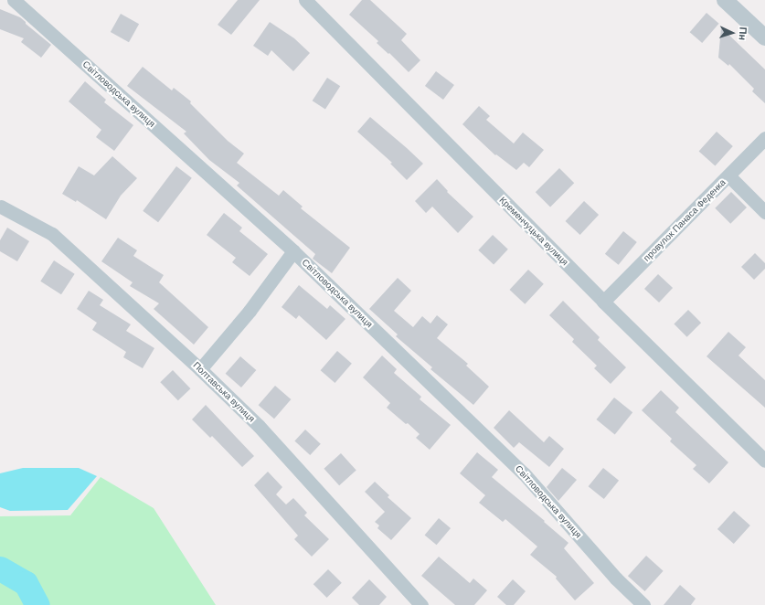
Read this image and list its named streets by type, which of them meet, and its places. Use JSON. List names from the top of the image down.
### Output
{
  "streets": {
    "street": [
      "Світловодська вулиця",
      "провулок Панаса Феденка",
      "Кременчуцька вулиця",
      "Полтавська вулиця"
    ]
  },
  "crossings": [
    ["провулок Панаса Феденка", "Кременчуцька вулиця"]
  ],
  "north": "right"
}
